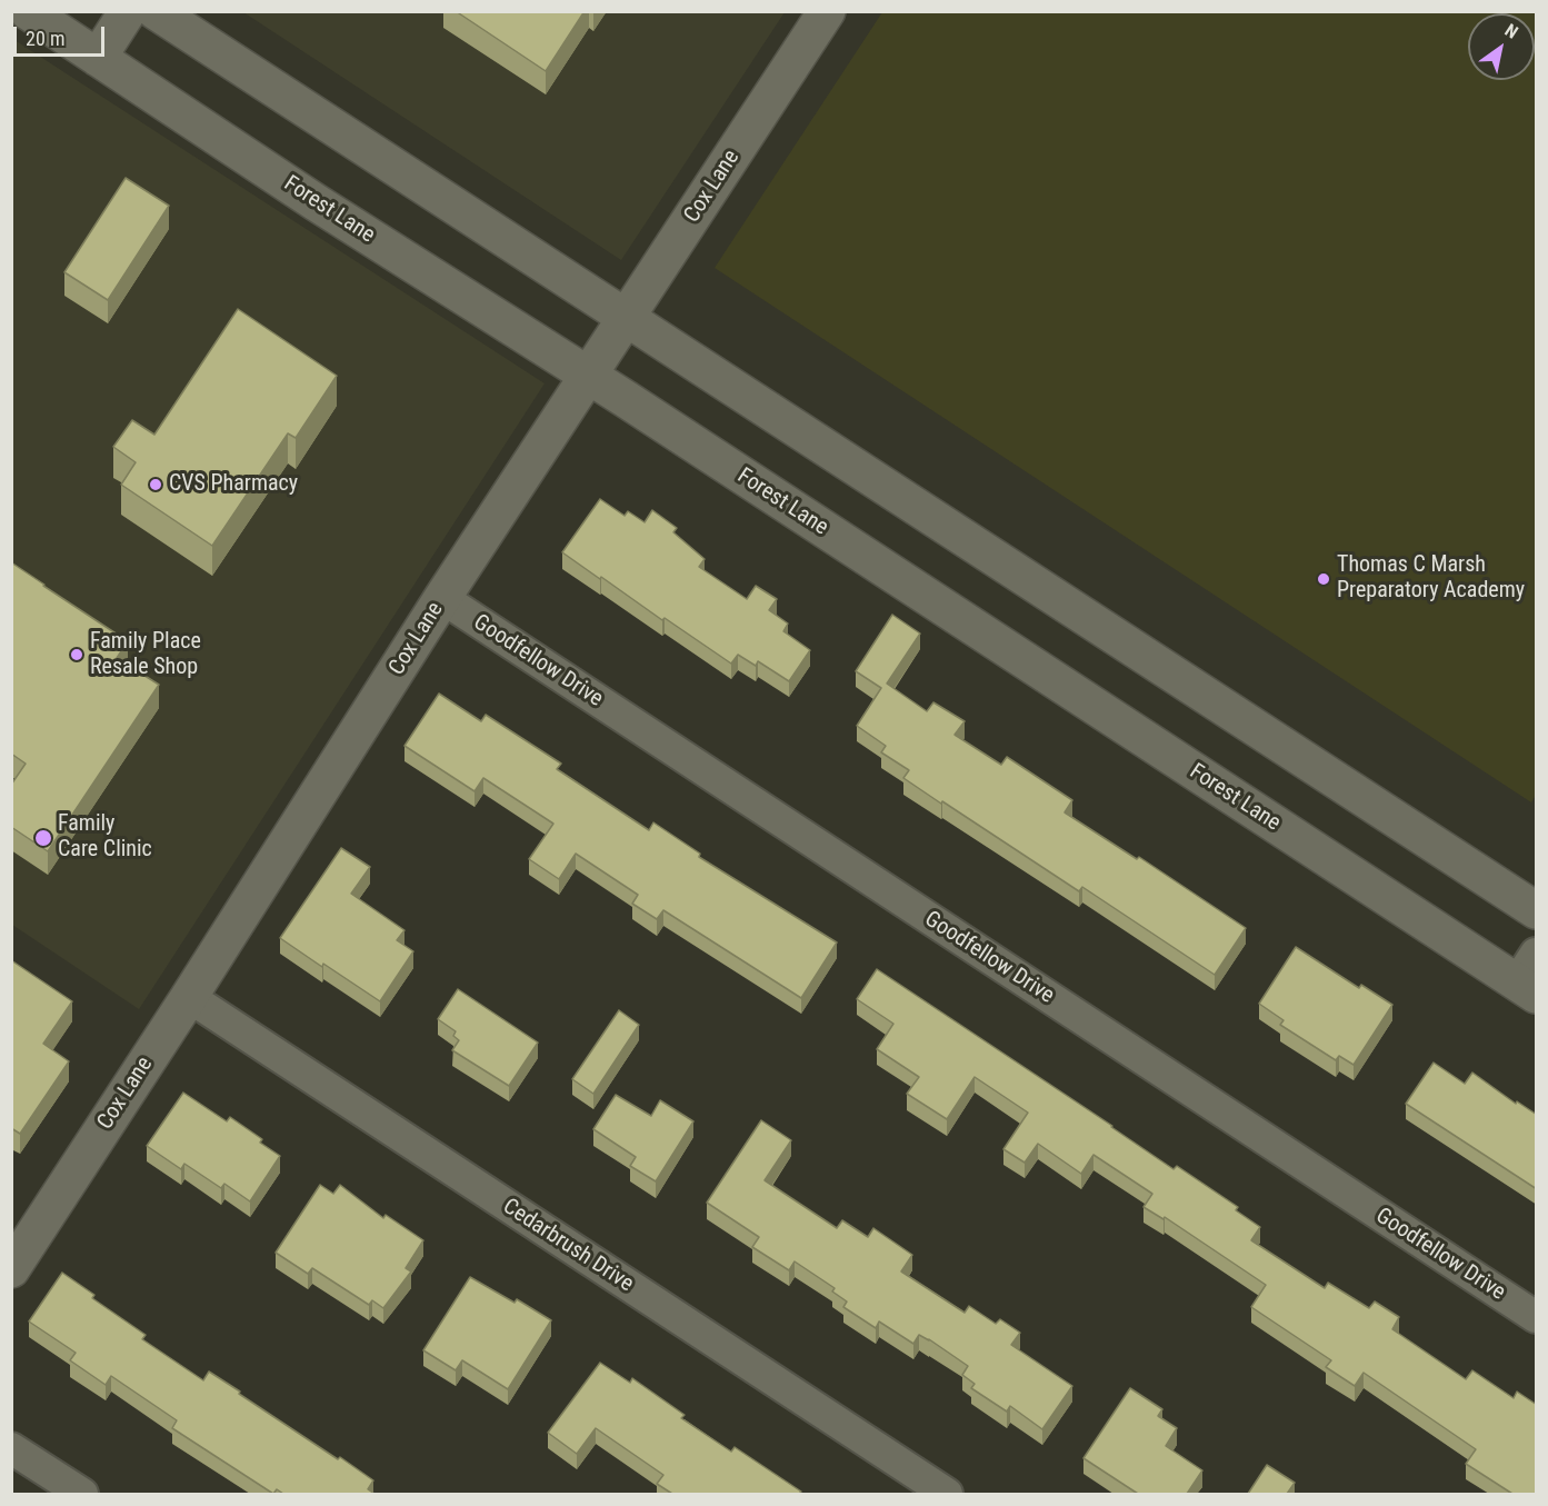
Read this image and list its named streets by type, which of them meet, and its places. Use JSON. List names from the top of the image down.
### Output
{
  "streets": {
    "main road": ["Cox Lane", "Forest Lane"],
    "street": ["Goodfellow Drive", "Cedarbrush Drive"]
  },
  "crossings": [
    ["Cox Lane", "Forest Lane"],
    ["Cox Lane", "Goodfellow Drive"],
    ["Cox Lane", "Cedarbrush Drive"]
  ],
  "places": [
    "CVS Pharmacy",
    "Thomas C Marsh Preparatory Academy",
    "Family Place Resale Shop",
    "Family Care Clinic"
  ],
  "scale_bar": "20 m",
  "north": "top right"
}
